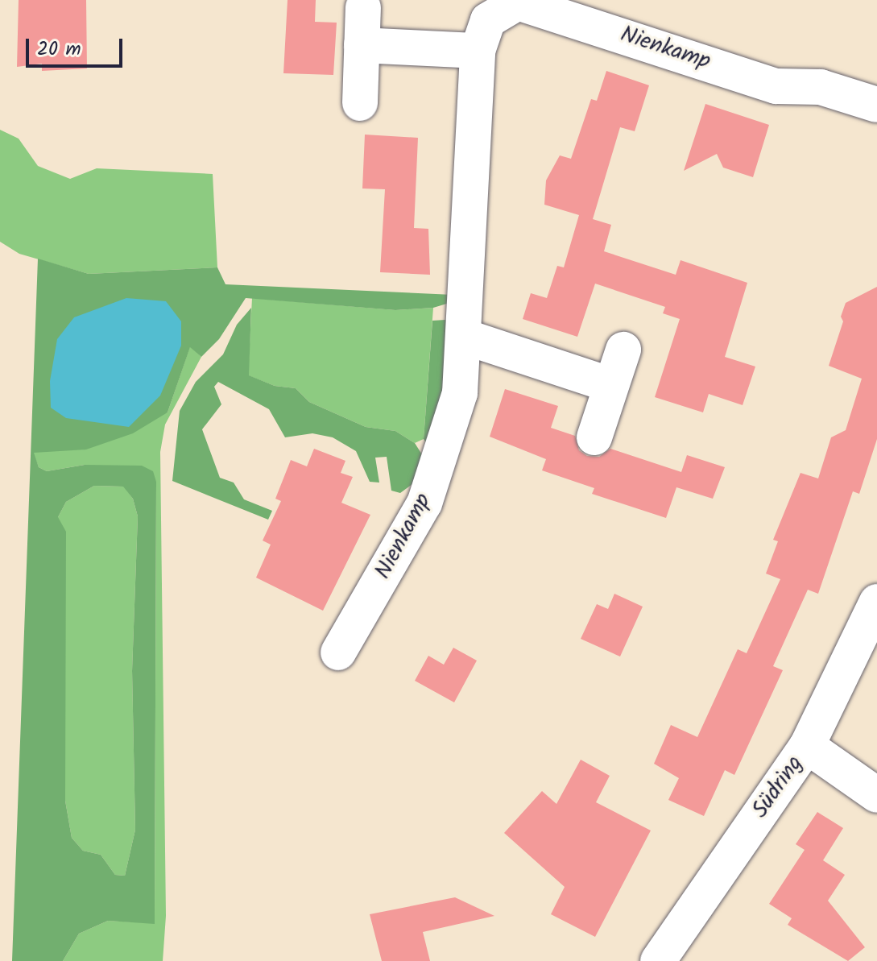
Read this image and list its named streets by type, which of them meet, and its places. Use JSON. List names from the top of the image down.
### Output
{
  "streets": {
    "street": ["Nienkamp", "Südring"]
  },
  "scale_bar": "20 m"
}
